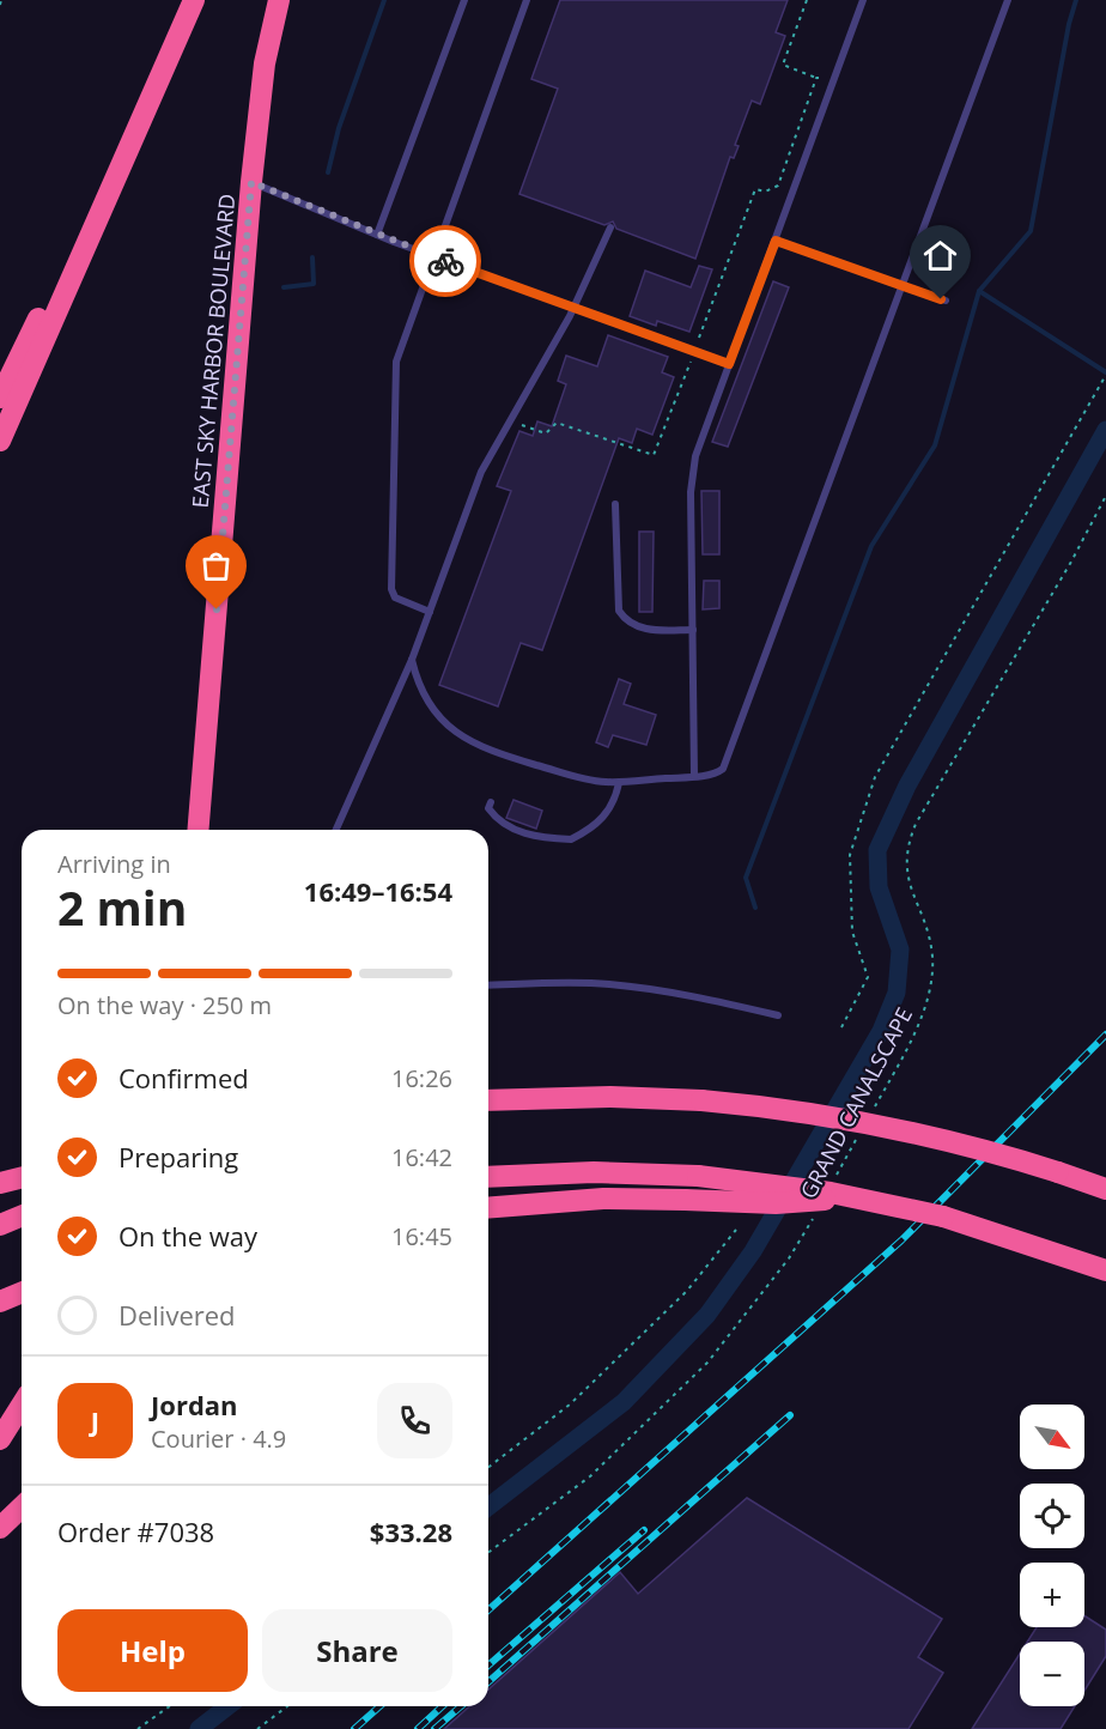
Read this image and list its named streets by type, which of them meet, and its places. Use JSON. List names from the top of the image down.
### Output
{
  "streets": {
    "highway": ["EAST SKY HARBOR BOULEVARD"],
    "path": ["GRAND CANALSCAPE"]
  },
  "north": "bottom right",
  "page": {
    "heading": ["2 min", "Arriving in", "16:49–16:54"],
    "panel": [
      "Jordan",
      "Courier · 4.9",
      "Order #7038",
      "$33.28"
    ],
    "bar": "On the way · 250 m",
    "list": [
      ["Confirmed", "16:26"],
      ["Preparing", "16:42"],
      ["On the way", "16:45"],
      "Delivered"
    ],
    "round": "J",
    "map_buttons": ["+", "−"],
    "buttons": ["Help", "Share"]
  }
}
